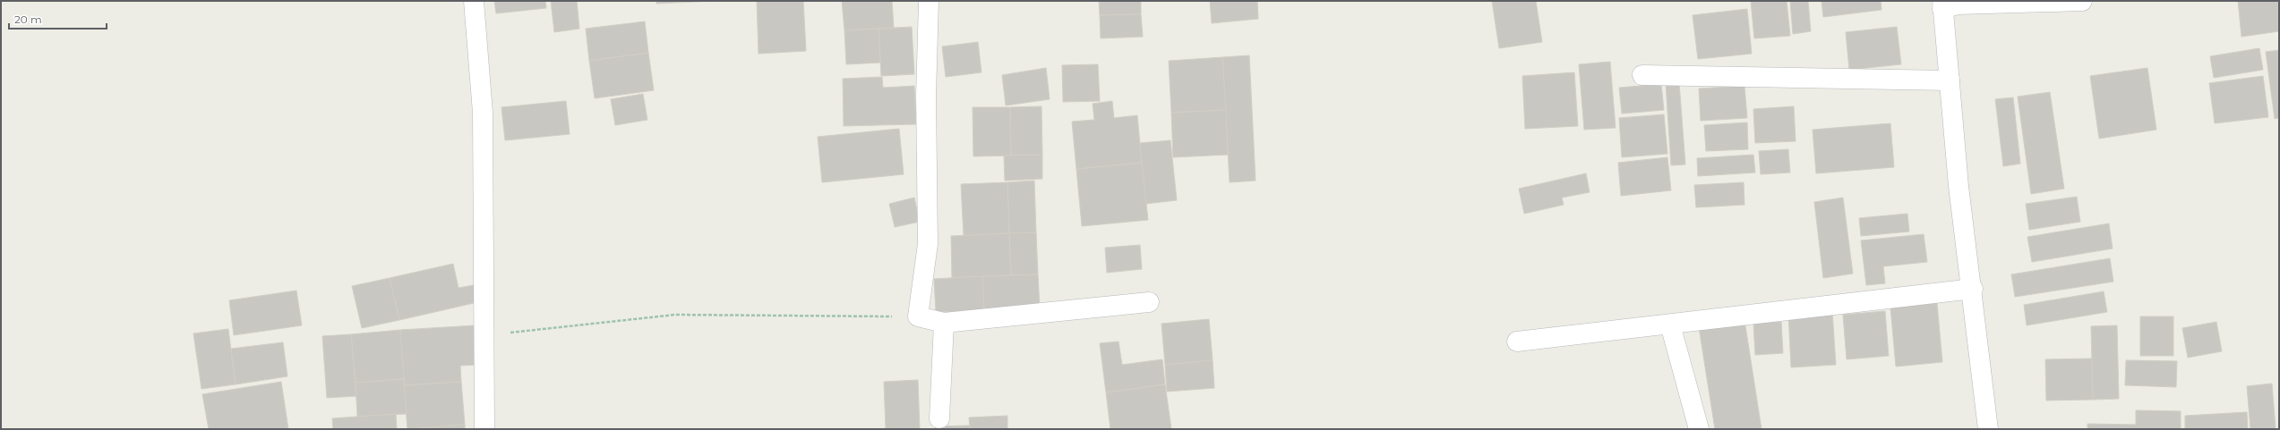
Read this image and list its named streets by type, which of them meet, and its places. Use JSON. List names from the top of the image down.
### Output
{
  "scale_bar": "20 m"
}
